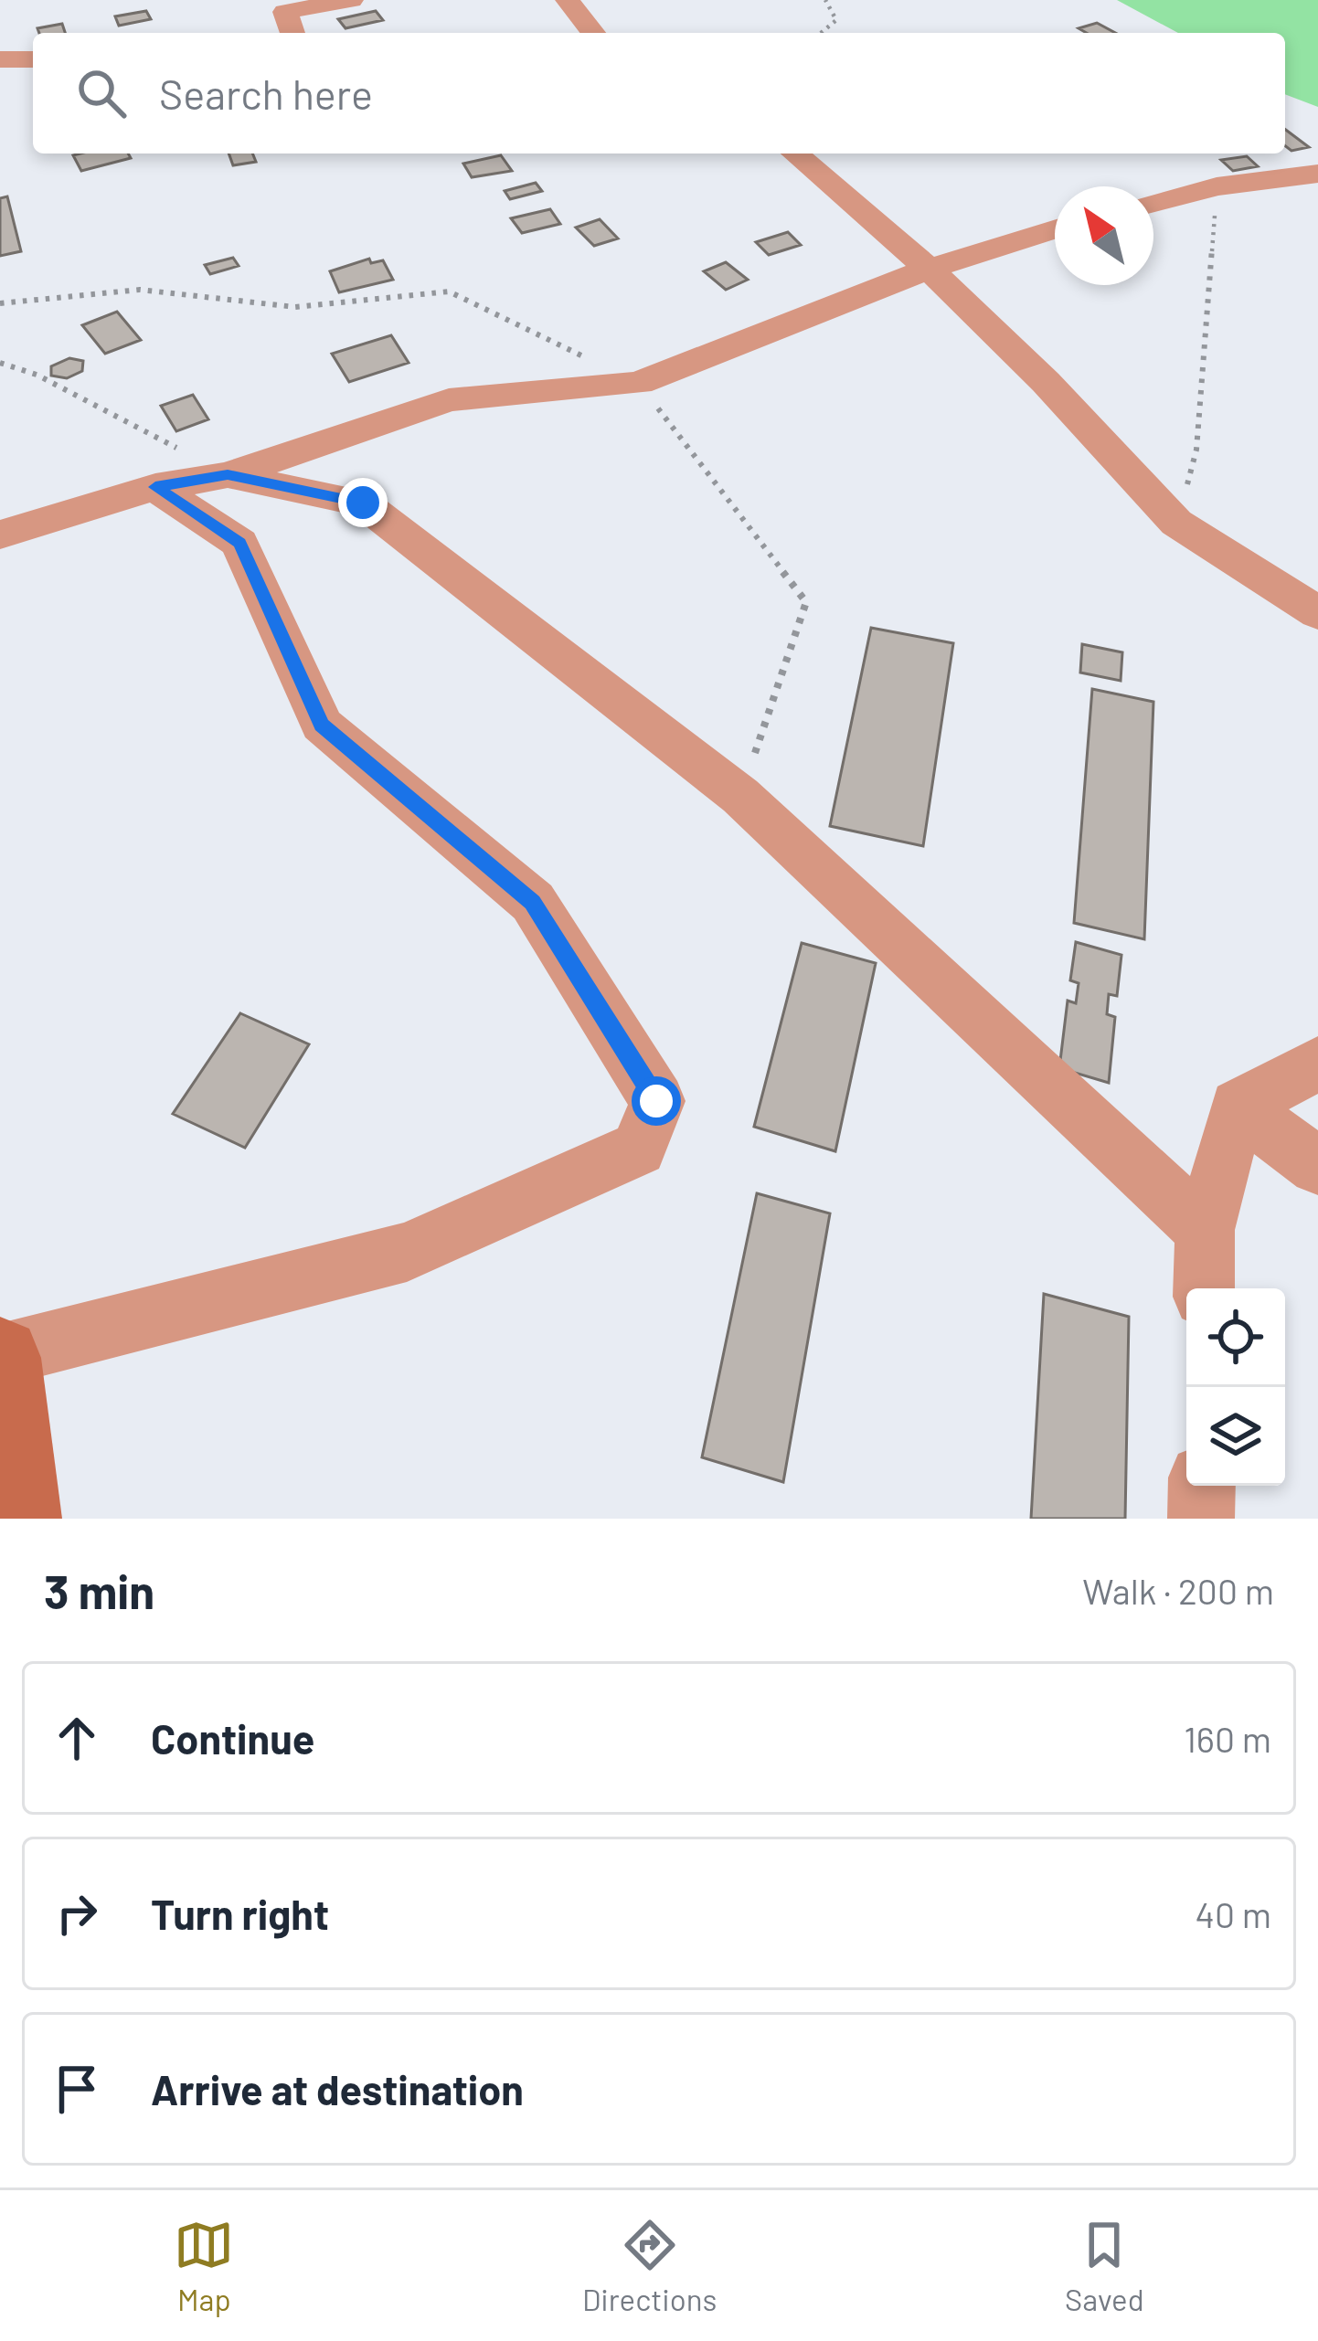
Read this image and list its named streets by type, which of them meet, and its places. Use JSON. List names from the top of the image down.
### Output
{
  "north": "top left",
  "page": {
    "search": "Search here",
    "heading": ["3 min", "Walk · 200 m"],
    "list": [
      ["Continue", "160 m"],
      ["Turn right", "40 m"],
      "Arrive at destination"
    ],
    "nav": ["Map", "Directions", "Saved"]
  }
}
